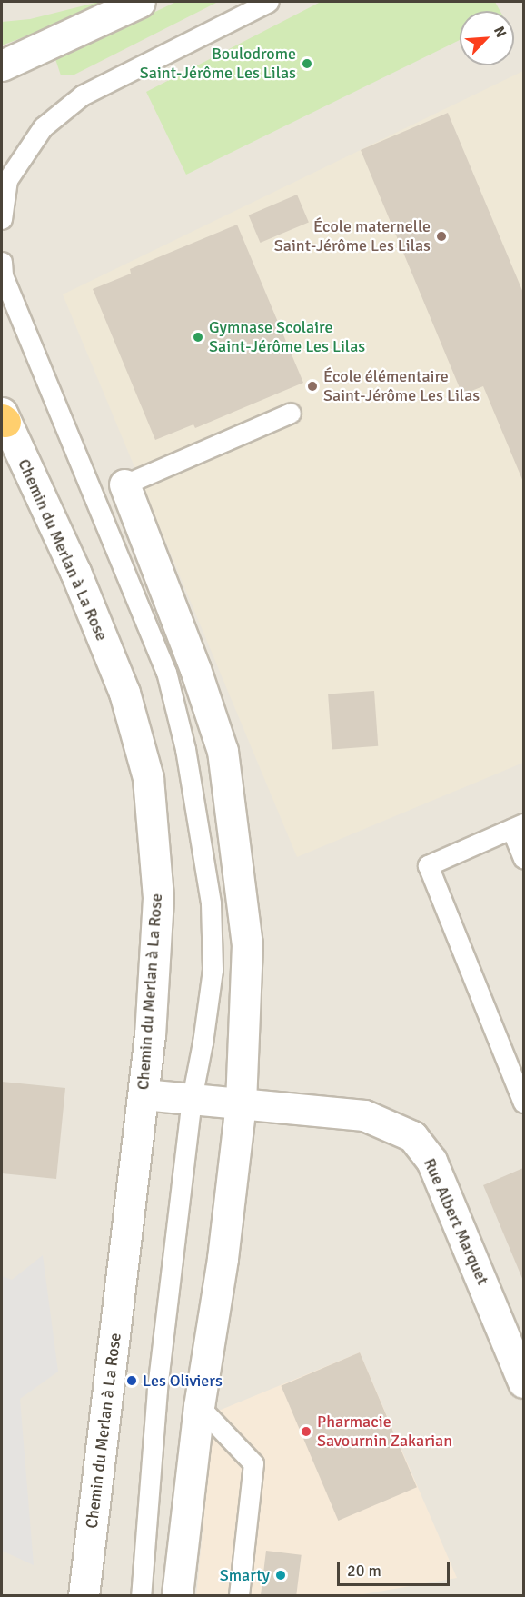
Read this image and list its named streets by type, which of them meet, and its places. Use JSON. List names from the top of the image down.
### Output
{
  "streets": {
    "street": ["Chemin du Merlan à La Rose", "Rue Albert Marquet"]
  },
  "crossings": [
    ["Chemin du Merlan à La Rose", "Rue Albert Marquet"]
  ],
  "places": [
    "Boulodrome Saint-Jérôme Les Lilas",
    "École maternelle Saint-Jérôme Les Lilas",
    "Gymnase Scolaire Saint-Jérôme Les Lilas",
    "École élémentaire Saint-Jérôme Les Lilas",
    "Les Oliviers",
    "Pharmacie Savournin Zakarian",
    "Smarty"
  ],
  "scale_bar": "20 m",
  "north": "top right"
}
